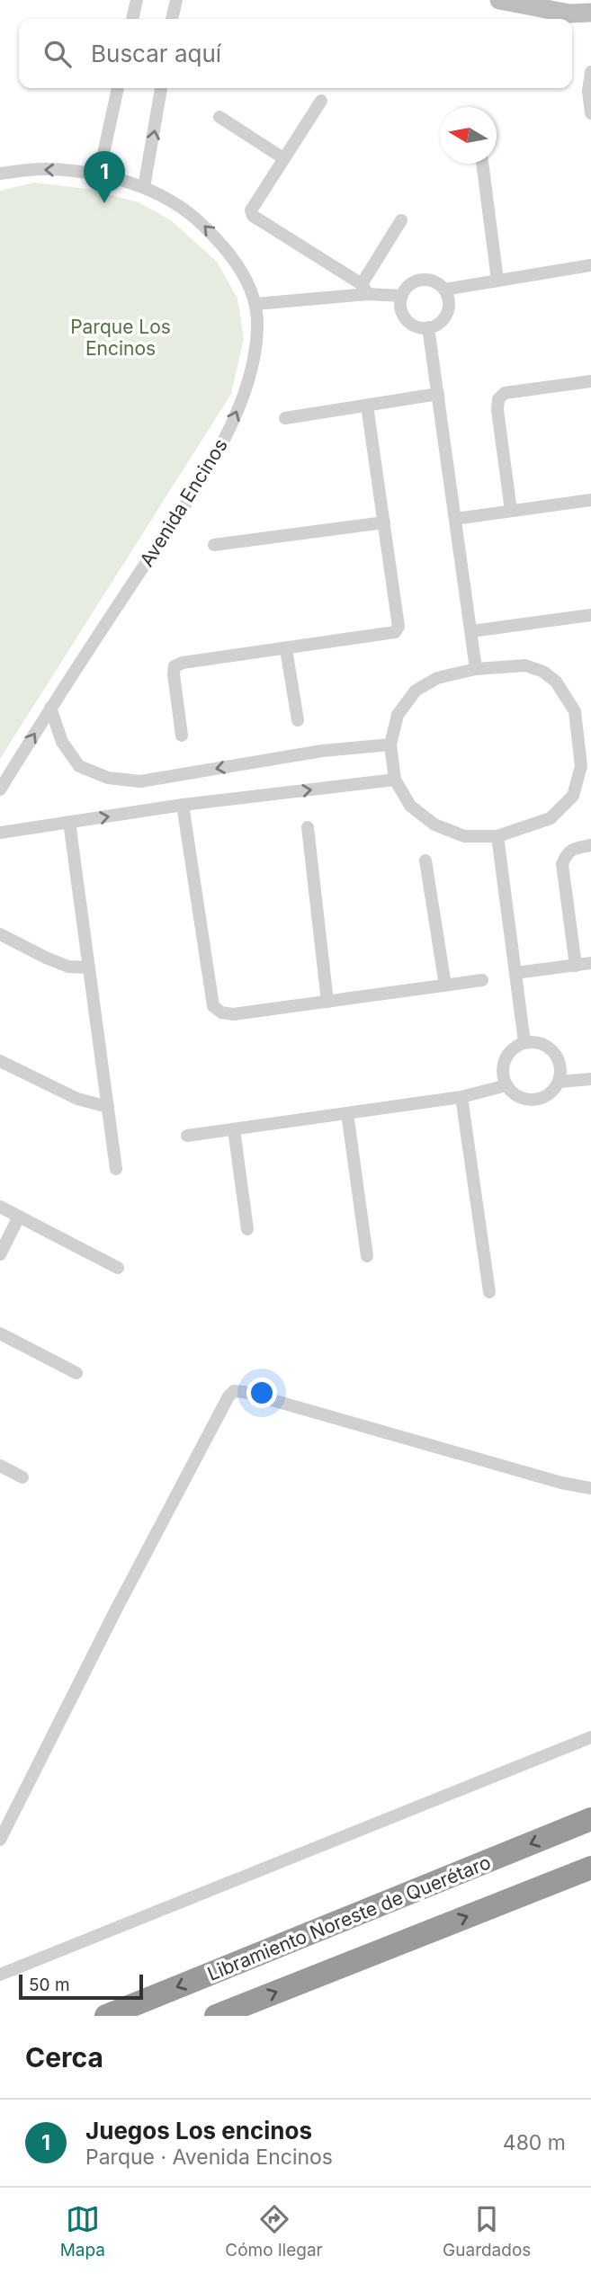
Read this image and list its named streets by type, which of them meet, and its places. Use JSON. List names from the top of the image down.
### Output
{
  "streets": {
    "highway": ["Libramiento Noreste de Querétaro"],
    "street": ["Avenida Encinos"]
  },
  "parks": ["Parque Los Encinos"],
  "scale_bar": "50 m",
  "north": "left",
  "page": {
    "search": "Buscar aquí",
    "pins": "1",
    "scale": "50 m",
    "heading": "Cerca",
    "list": [
      {
        "mark": "1",
        "name": "Juegos Los encinos",
        "note": "Parque · Avenida Encinos",
        "value": "480 m"
      }
    ],
    "nav": ["Mapa", "Cómo llegar", "Guardados"]
  }
}
